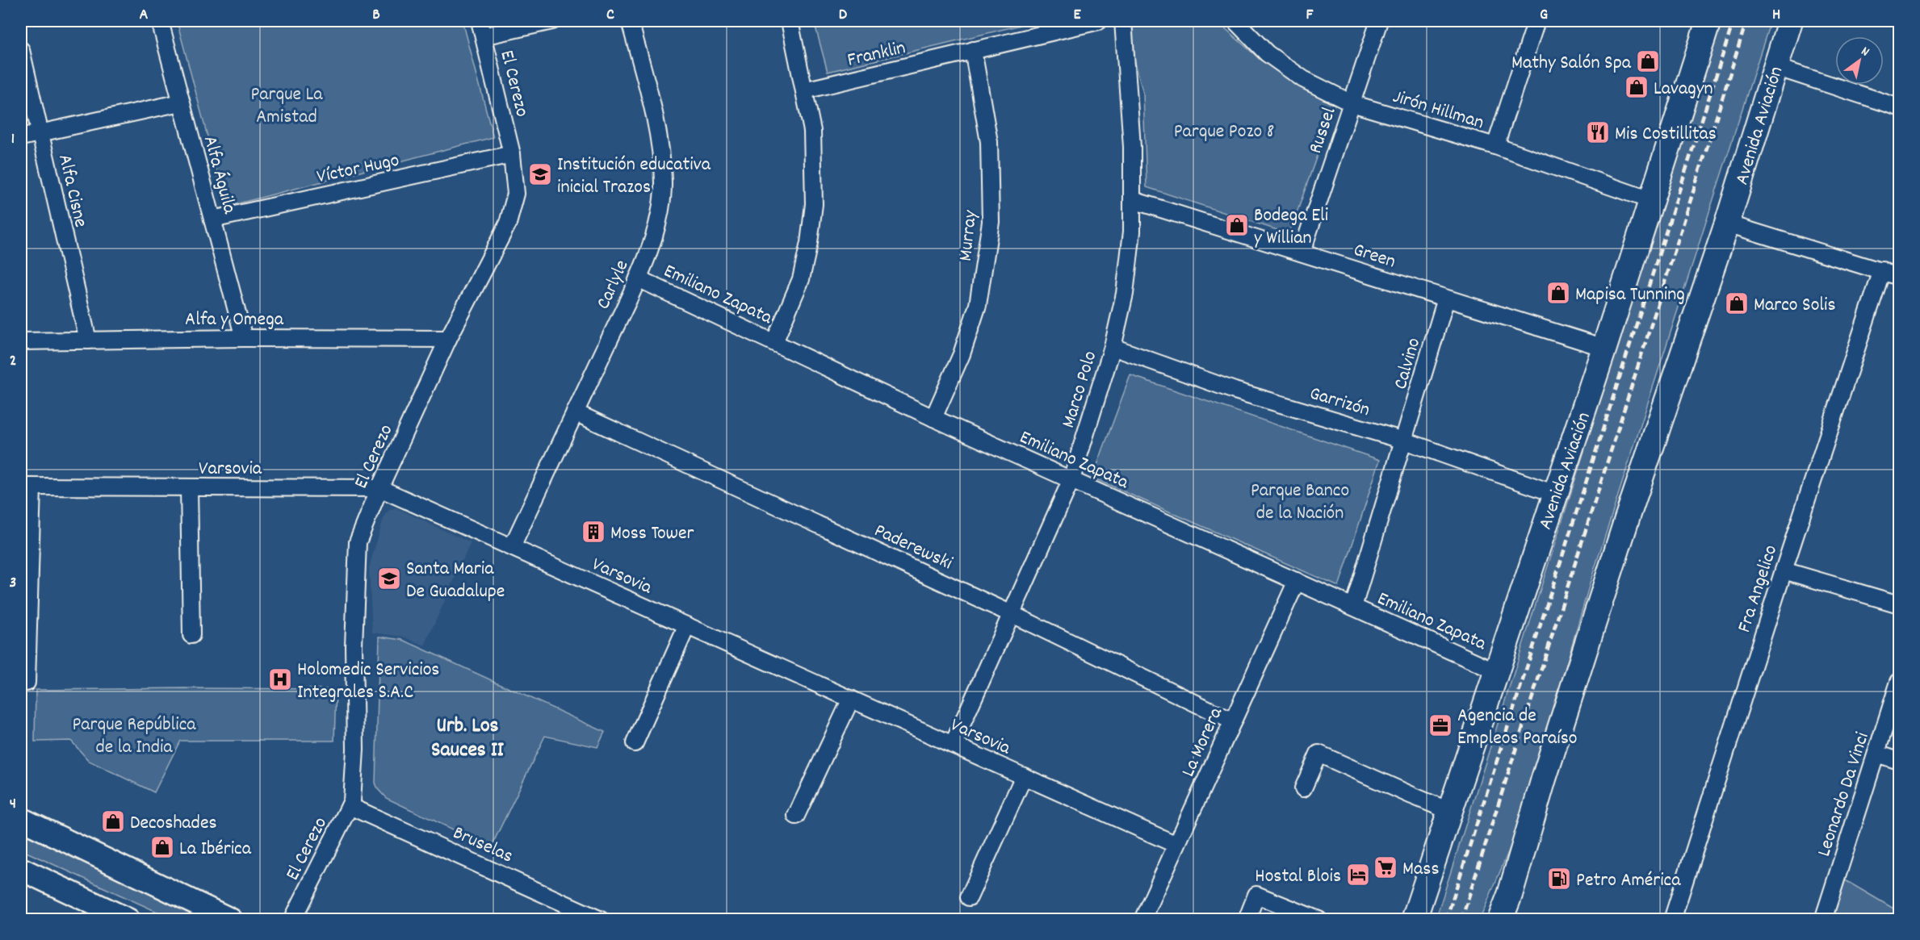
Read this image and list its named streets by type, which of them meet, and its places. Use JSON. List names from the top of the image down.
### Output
{
  "streets": {
    "main road": ["Avenida Aviación"],
    "street": [
      "Franklin",
      "El Cerezo",
      "Jirón Hillman",
      "Russel",
      "Víctor Hugo",
      "Alfa Águila",
      "Alfa Cisne",
      "Murray",
      "Green",
      "Carlyle",
      "Emiliano Zapata",
      "Alfa y Omega",
      "Calvino",
      "Marco Polo",
      "Garrizón",
      "Varsovia",
      "Paderewski",
      "Fra Angelico",
      "La Morera",
      "Leonardo Da Vinci",
      "Bruselas"
    ]
  },
  "crossings": [
    ["Franklin", "Murray"],
    ["El Cerezo", "Víctor Hugo"],
    ["El Cerezo", "Alfa y Omega"],
    ["El Cerezo", "Varsovia"],
    ["El Cerezo", "Bruselas"],
    ["Jirón Hillman", "Avenida Aviación"],
    ["Jirón Hillman", "Russel"],
    ["Avenida Aviación", "Green"],
    ["Avenida Aviación", "Emiliano Zapata"],
    ["Avenida Aviación", "Garrizón"],
    ["Russel", "Green"],
    ["Víctor Hugo", "Alfa Águila"],
    ["Alfa Águila", "Alfa y Omega"],
    ["Alfa Cisne", "Alfa y Omega"],
    ["Murray", "Emiliano Zapata"],
    ["Green", "Calvino"],
    ["Green", "Marco Polo"],
    ["Carlyle", "Emiliano Zapata"],
    ["Carlyle", "Varsovia"],
    ["Carlyle", "Paderewski"],
    ["Emiliano Zapata", "Calvino"],
    ["Emiliano Zapata", "Marco Polo"],
    ["Emiliano Zapata", "La Morera"],
    ["Calvino", "Garrizón"],
    ["Marco Polo", "Garrizón"],
    ["Marco Polo", "Varsovia"],
    ["Marco Polo", "Paderewski"],
    ["Varsovia", "La Morera"],
    ["Paderewski", "La Morera"]
  ],
  "districts": ["Urb. Los Sauces II"],
  "parks": [
    "Parque La Amistad",
    "Parque Pozo 8",
    "Parque Banco de la Nación",
    "Parque República de la India"
  ],
  "places": {
    "shop": [
      "Mathy Salón Spa",
      "Lavagyn",
      "Bodega Eli y Willian",
      "Mapisa Tunning",
      "Marco Solis",
      "Decoshades",
      "La Ibérica"
    ],
    "restaurant": ["Mis Costillitas"],
    "school or university": ["Institución educativa inicial Trazos", "Santa Maria De Guadalupe"],
    "building": ["Moss Tower"],
    "hospital": ["Holomedic Servicios Integrales S.A.C"],
    "office": ["Agencia de Empleos Paraíso"],
    "supermarket": ["Mass"],
    "hotel": ["Hostal Blois"],
    "fuel station": ["Petro América"]
  },
  "north": "top right",
  "grid": {
    "columns": [
      "A",
      "B",
      "C",
      "D",
      "E",
      "F",
      "G",
      "H"
    ],
    "rows": [
      "1",
      "2",
      "3",
      "4"
    ]
  }
}
